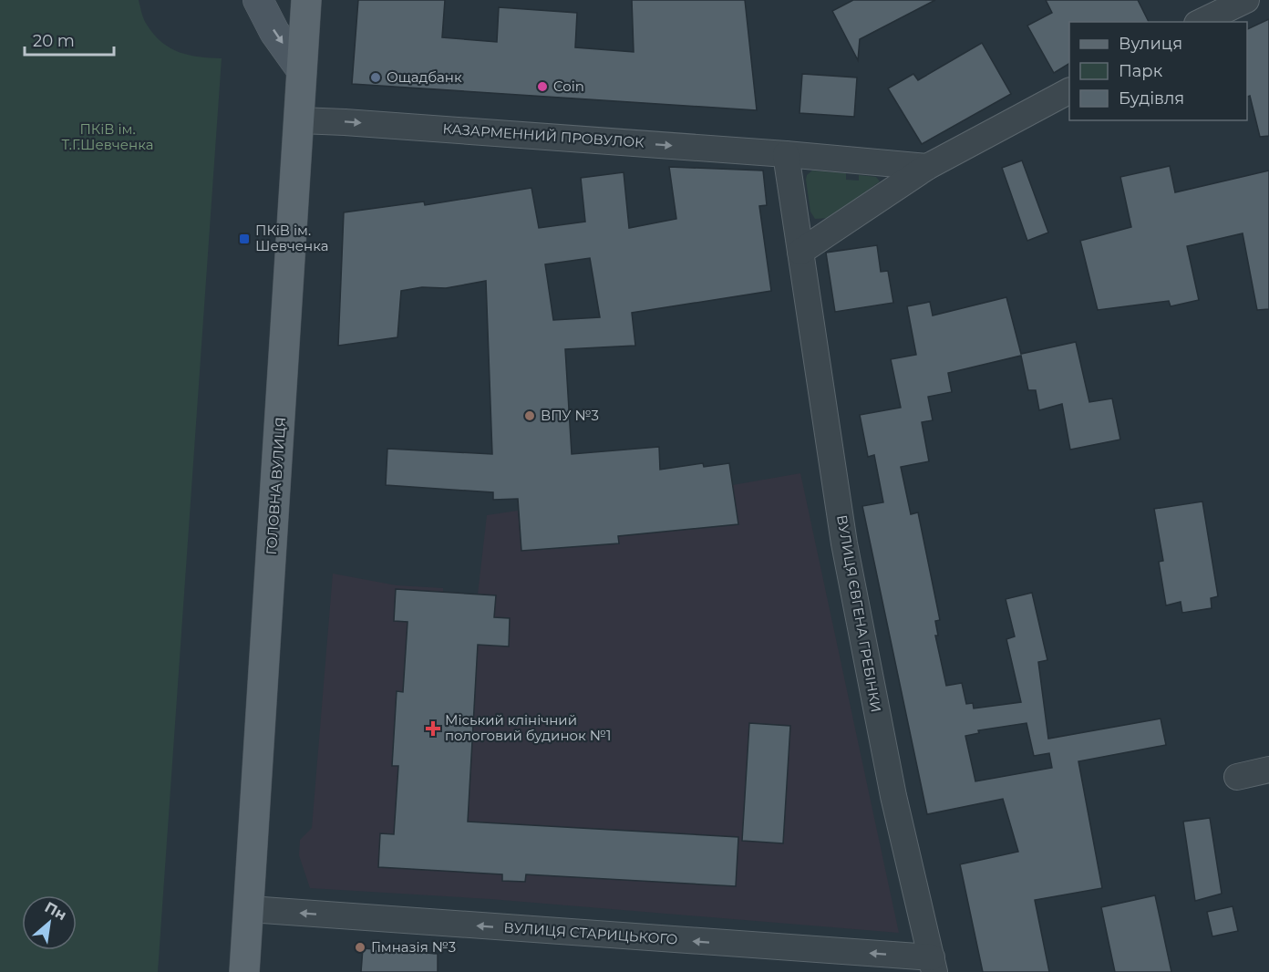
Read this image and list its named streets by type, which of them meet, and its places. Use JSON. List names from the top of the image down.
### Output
{
  "streets": {
    "main road": ["ГОЛОВНА ВУЛИЦЯ"],
    "street": ["КАЗАРМЕННИЙ ПРОВУЛОК", "ВУЛИЦЯ ЄВГЕНА ГРЕБІНКИ", "ВУЛИЦЯ СТАРИЦЬКОГО"]
  },
  "crossings": [
    ["КАЗАРМЕННИЙ ПРОВУЛОК", "ГОЛОВНА ВУЛИЦЯ"],
    ["КАЗАРМЕННИЙ ПРОВУЛОК", "ВУЛИЦЯ ЄВГЕНА ГРЕБІНКИ"],
    ["ГОЛОВНА ВУЛИЦЯ", "ВУЛИЦЯ СТАРИЦЬКОГО"],
    ["ВУЛИЦЯ ЄВГЕНА ГРЕБІНКИ", "ВУЛИЦЯ СТАРИЦЬКОГО"]
  ],
  "one_way": ["КАЗАРМЕННИЙ ПРОВУЛОК", "ВУЛИЦЯ СТАРИЦЬКОГО"],
  "parks": ["ПКіВ ім. Т.Г.Шевченка"],
  "places": {
    "other": [
      "Ощадбанк",
      "Coin",
      "ВПУ №3",
      "Гімназія №3"
    ],
    "transit": ["ПКіВ ім. Шевченка"],
    "health": ["Міський клінічний пологовий будинок №1"]
  },
  "legend": ["Вулиця", "Парк", "Будівля"],
  "scale_bar": "20 m",
  "north": "top right"
}
